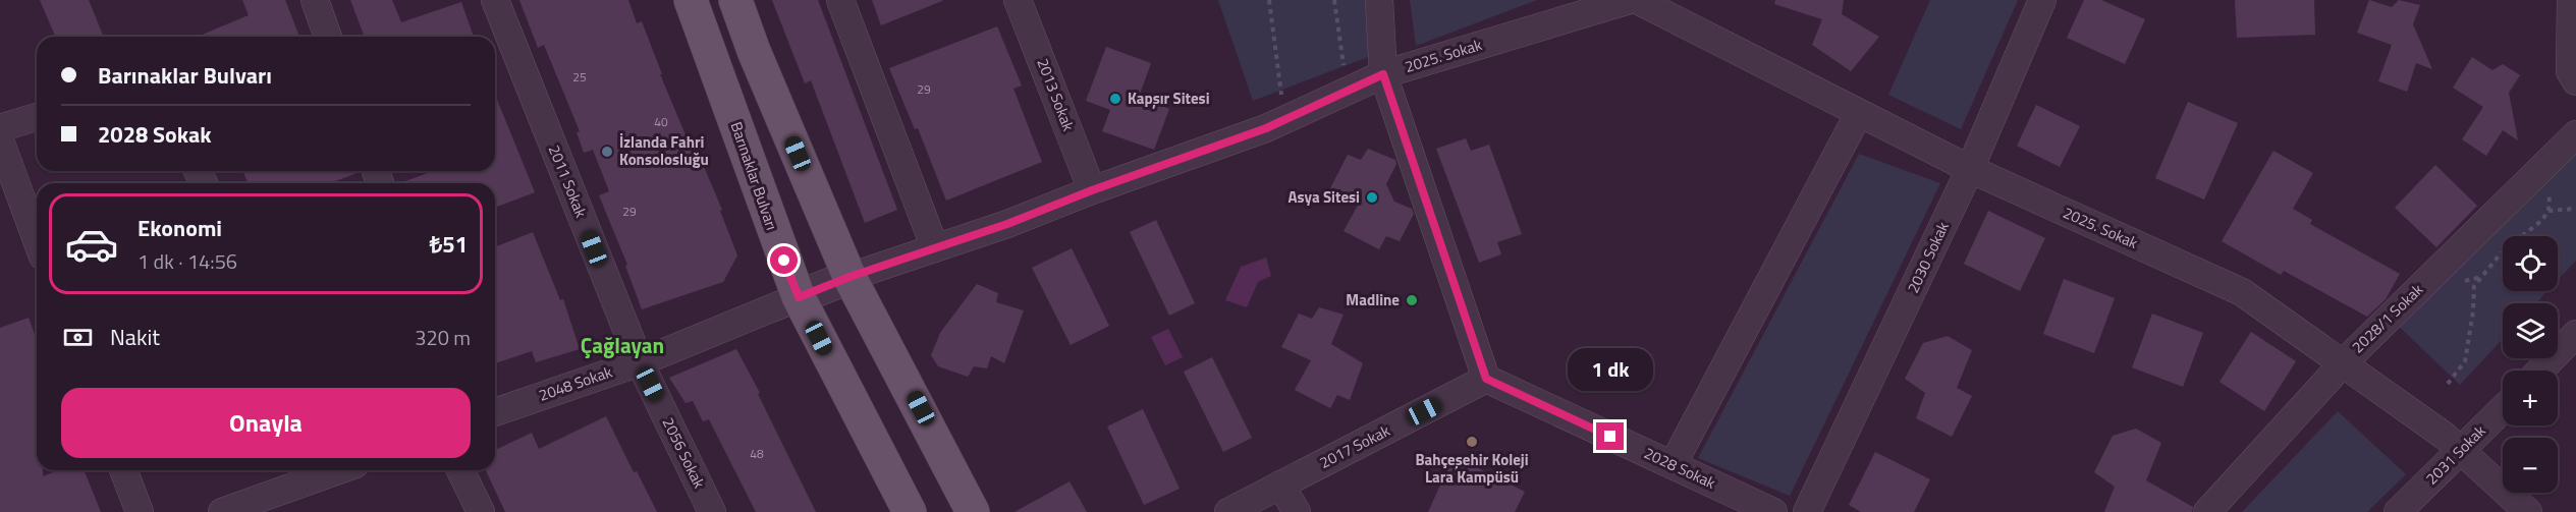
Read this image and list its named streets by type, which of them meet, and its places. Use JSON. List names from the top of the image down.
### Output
{
  "streets": {
    "main road": ["Barınaklar Bulvarı"],
    "street": [
      "2025. Sokak",
      "2013 Sokak",
      "2011 Sokak",
      "2030 Sokak",
      "2028/1 Sokak",
      "2048 Sokak",
      "2017 Sokak",
      "2056 Sokak",
      "2031 Sokak",
      "2028 Sokak"
    ]
  },
  "crossings": [
    ["2025. Sokak", "2013 Sokak"],
    ["2025. Sokak", "2030 Sokak"],
    ["2025. Sokak", "2028/1 Sokak"],
    ["2025. Sokak", "2031 Sokak"],
    ["Barınaklar Bulvarı", "2048 Sokak"],
    ["2011 Sokak", "2048 Sokak"],
    ["2011 Sokak", "2056 Sokak"],
    ["2048 Sokak", "2056 Sokak"],
    ["2017 Sokak", "2028 Sokak"]
  ],
  "districts": ["Çağlayan"],
  "places": [
    "Kapşır Sitesi",
    "İzlanda Fahri Konsolosluğu",
    "Asya Sitesi",
    "Madline",
    "Bahçeşehir Koleji Lara Kampüsü"
  ],
  "house_numbers": [
    "25",
    "29",
    "40",
    "29",
    "48"
  ],
  "page": {
    "banner": ["Barınaklar Bulvarı", "2028 Sokak"],
    "list": [
      {
        "name": "Ekonomi",
        "note": "1 dk · 14:56",
        "value": "₺51"
      }
    ],
    "map_buttons": ["+", "−"],
    "pay": ["Nakit", "320 m"],
    "bubble": "1 dk",
    "buttons": "Onayla"
  }
}
